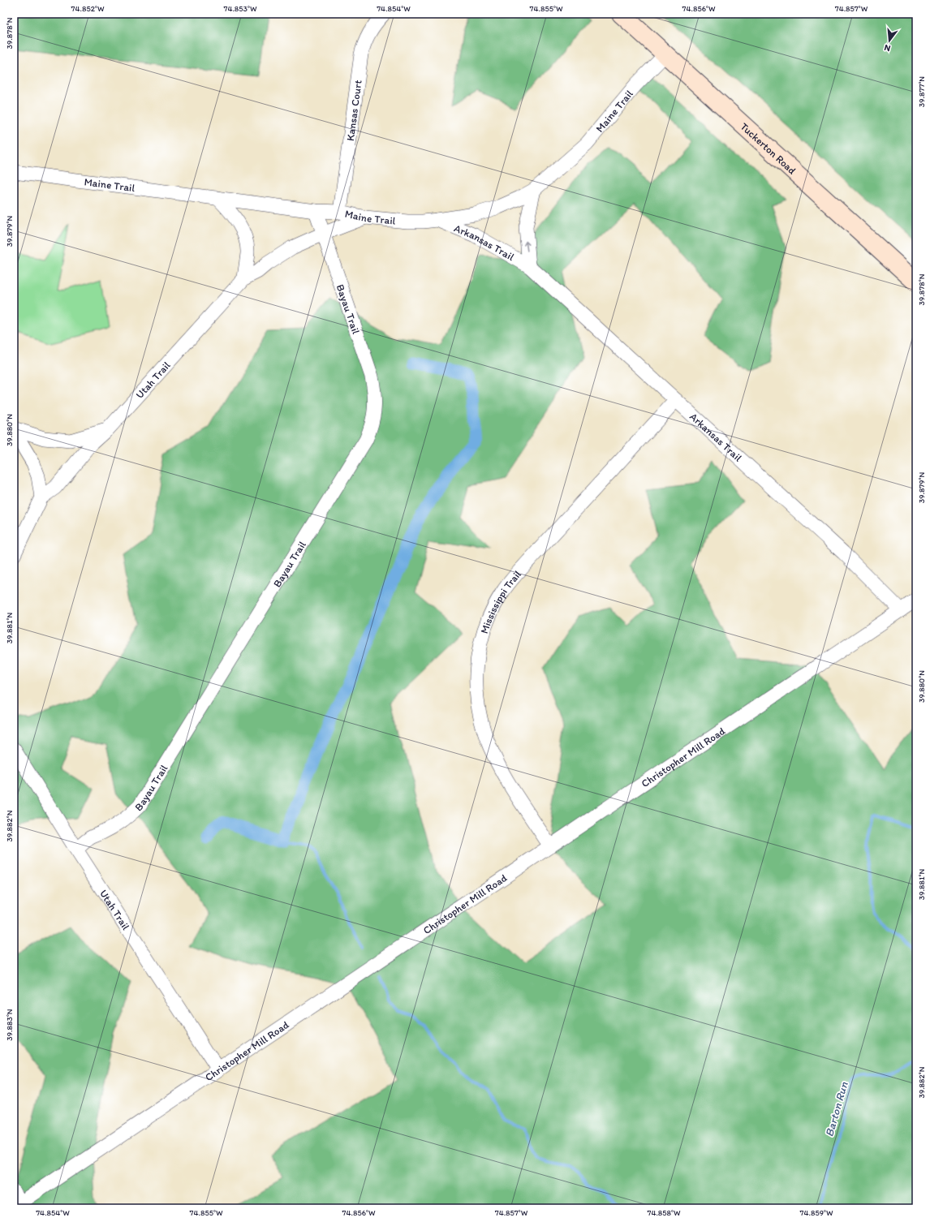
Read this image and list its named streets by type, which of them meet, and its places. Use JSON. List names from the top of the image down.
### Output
{
  "streets": {
    "main road": ["Tuckerton Road"],
    "street": [
      "Kansas Court",
      "Maine Trail",
      "Arkansas Trail",
      "Bayau Trail",
      "Utah Trail",
      "Mississippi Trail",
      "Christopher Mill Road"
    ]
  },
  "crossings": [
    ["Kansas Court", "Maine Trail"],
    ["Maine Trail", "Tuckerton Road"],
    ["Maine Trail", "Arkansas Trail"],
    ["Maine Trail", "Utah Trail"],
    ["Arkansas Trail", "Mississippi Trail"],
    ["Arkansas Trail", "Christopher Mill Road"],
    ["Bayau Trail", "Utah Trail"],
    ["Utah Trail", "Christopher Mill Road"],
    ["Mississippi Trail", "Christopher Mill Road"]
  ],
  "water": ["Barton Run"],
  "north": "bottom",
  "coordinates": [
    "74.852°W",
    "74.853°W",
    "74.854°W",
    "74.855°W",
    "74.856°W",
    "74.857°W",
    "39.878°N",
    "39.877°N",
    "39.879°N",
    "39.880°N",
    "39.881°N",
    "39.882°N",
    "39.883°N",
    "74.858°W",
    "74.859°W"
  ]
}
